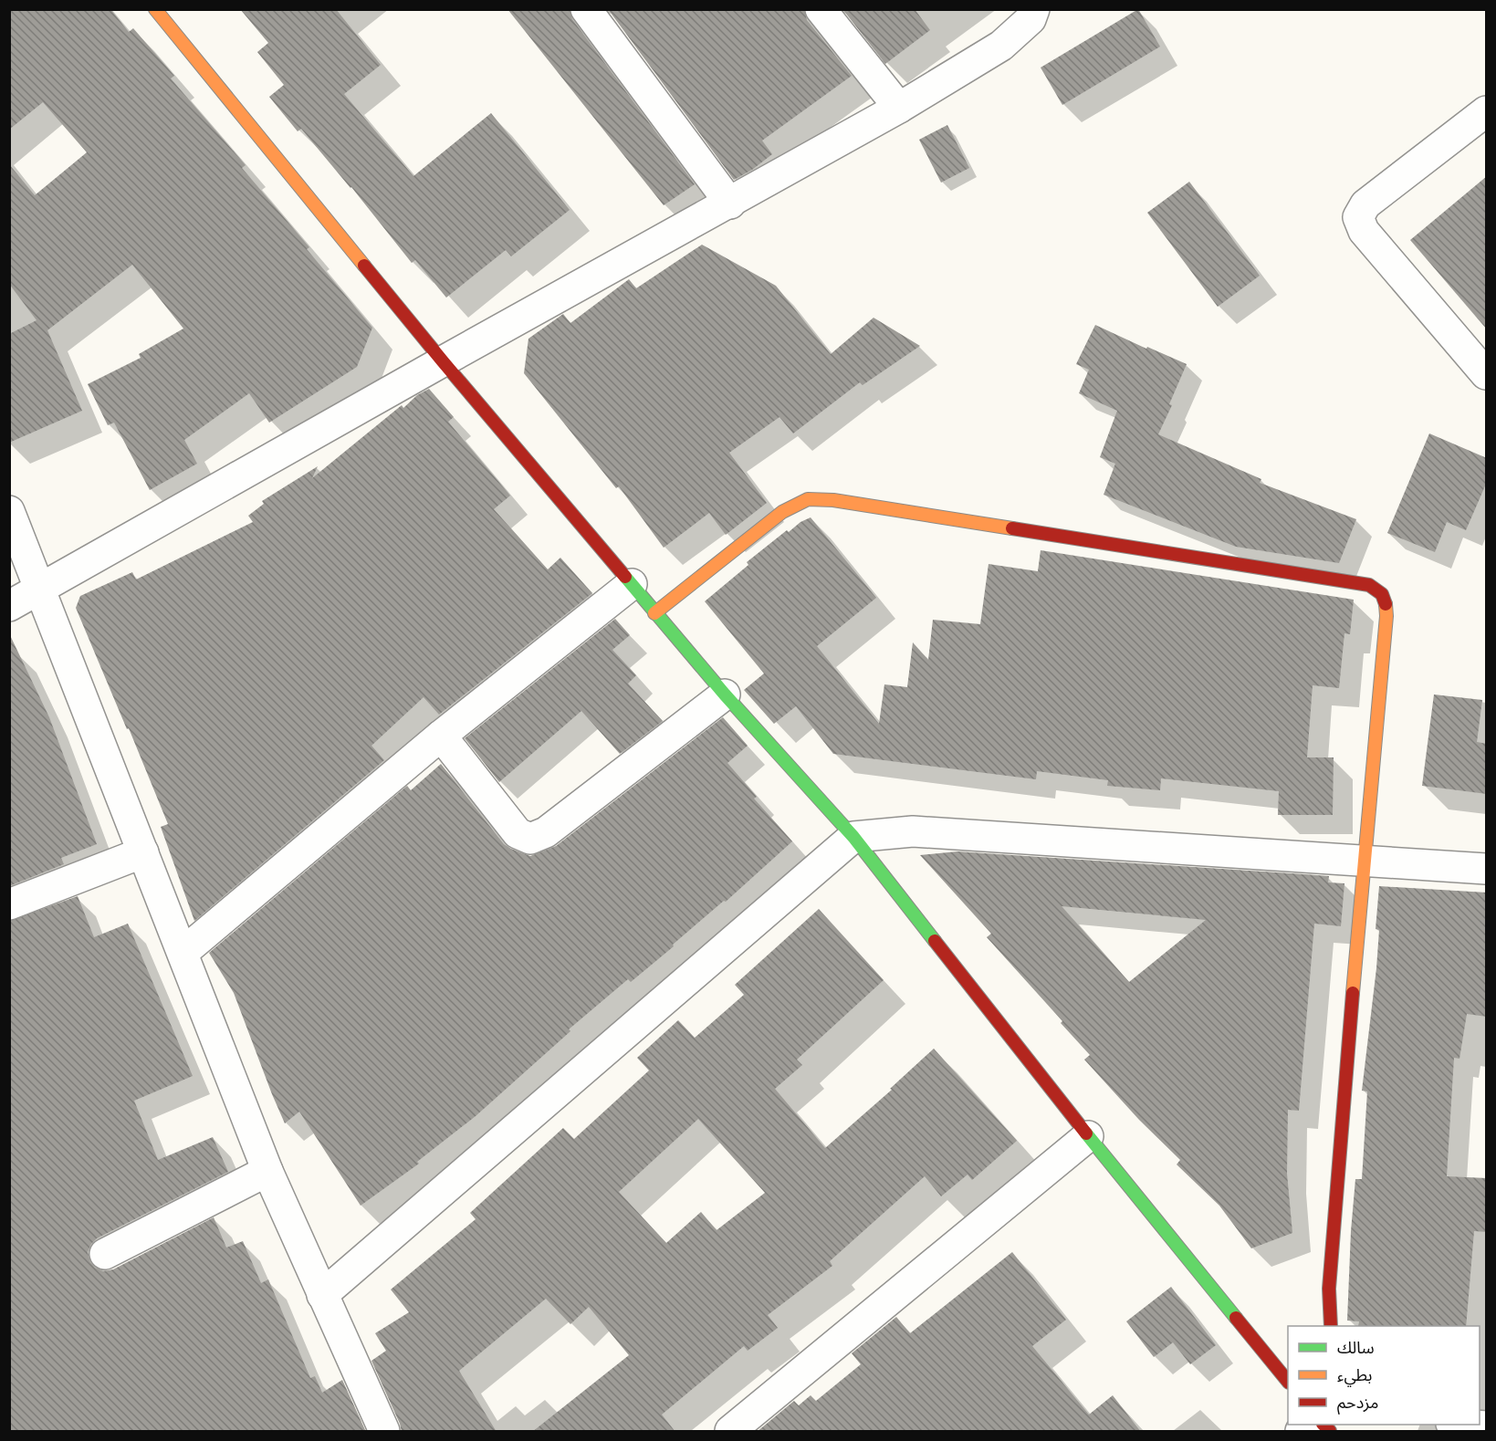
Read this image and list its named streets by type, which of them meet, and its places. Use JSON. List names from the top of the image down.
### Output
{
  "legend": ["سالك", "بطيء", "مزدحم"]
}
